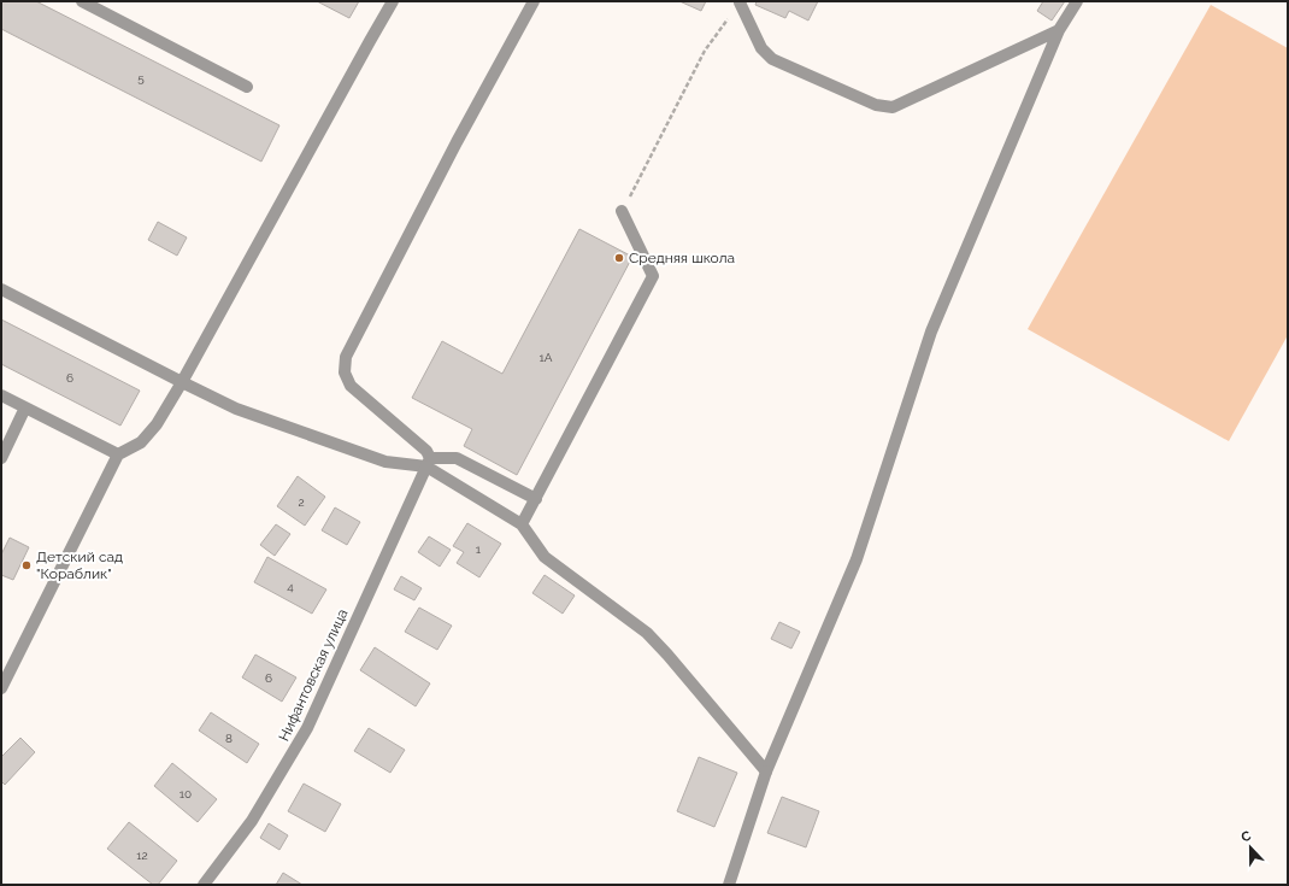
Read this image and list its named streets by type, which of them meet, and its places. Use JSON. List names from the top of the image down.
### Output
{
  "streets": {
    "street": ["Нифантовская улица"]
  },
  "places": ["Средняя школа", "Детский сад \"Кораблик\""],
  "house_numbers": [
    "5",
    "1А",
    "6",
    "2",
    "1",
    "4",
    "6",
    "8",
    "10",
    "12"
  ],
  "north": "top"
}
